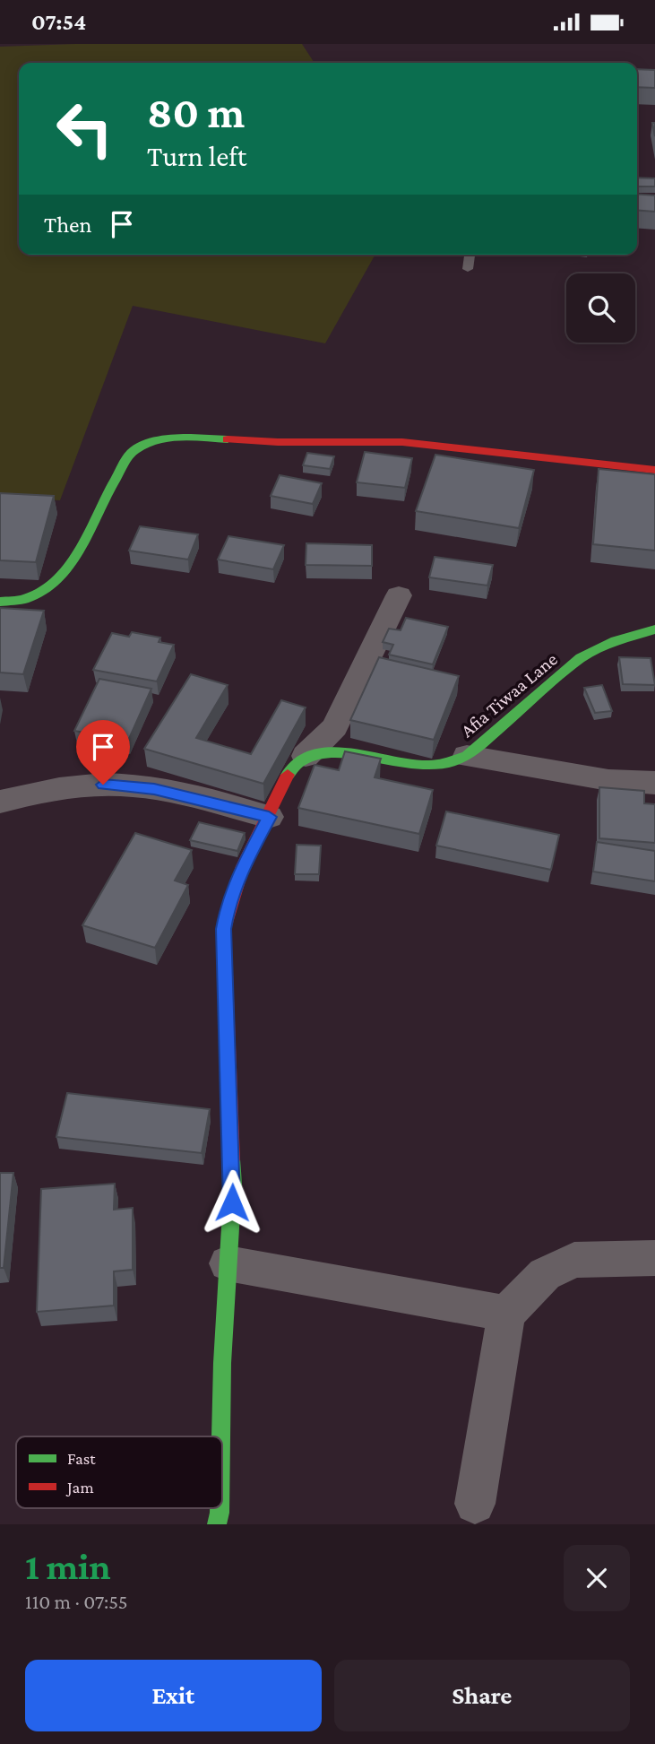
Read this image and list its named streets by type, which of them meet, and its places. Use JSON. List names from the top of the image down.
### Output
{
  "streets": {
    "street": ["Afia Tiwaa Lane"]
  },
  "legend": ["Fast", "Jam"],
  "page": {
    "status": "07:54",
    "turn": ["80 m", "Turn left"],
    "then": "Then",
    "heading": ["1 min", "110 m · 07:55"],
    "buttons": ["Exit", "Share"]
  }
}
